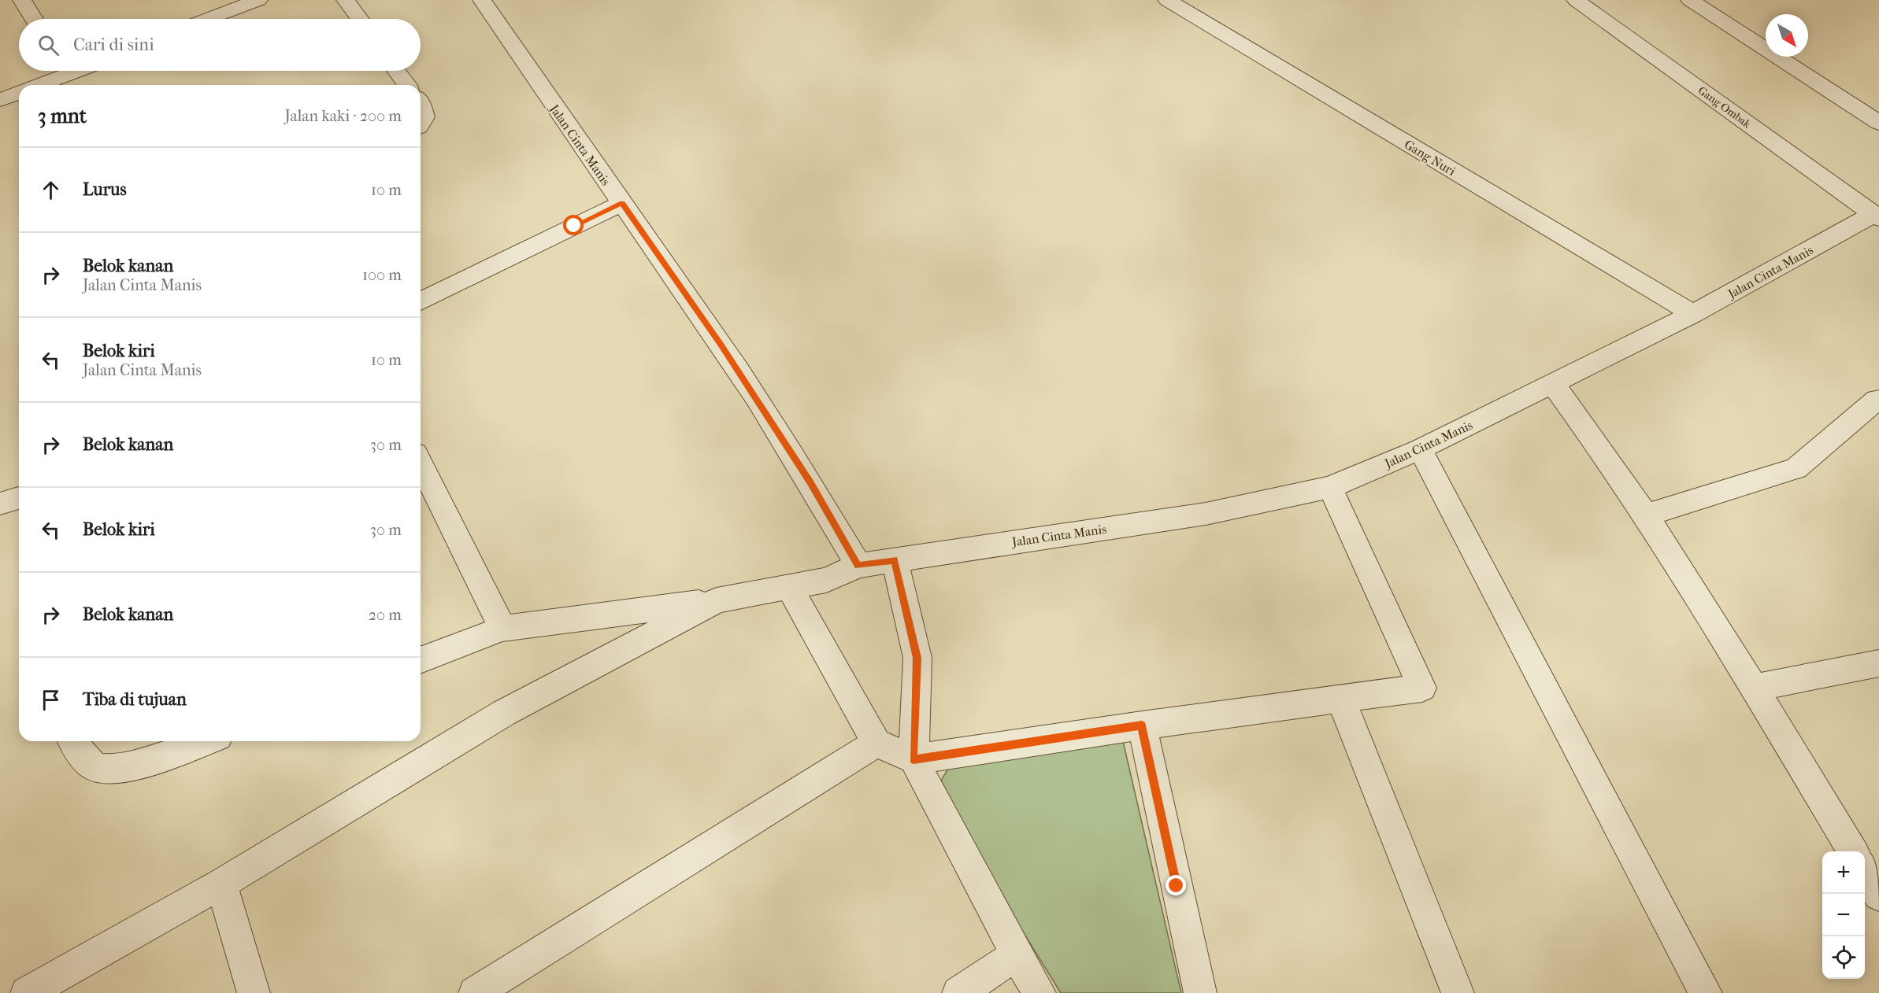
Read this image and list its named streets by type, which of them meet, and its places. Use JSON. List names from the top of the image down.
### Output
{
  "streets": {
    "street": ["Gang Ombak", "Jalan Cinta Manis", "Gang Nuri"]
  },
  "crossings": [
    ["Gang Ombak", "Jalan Cinta Manis"],
    ["Jalan Cinta Manis", "Gang Nuri"]
  ],
  "north": "bottom right",
  "page": {
    "search": "Cari di sini",
    "heading": ["3 mnt", "Jalan kaki · 200 m"],
    "list": [
      ["Lurus", "10 m"],
      ["Belok kanan", "Jalan Cinta Manis", "100 m"],
      ["Belok kiri", "Jalan Cinta Manis", "10 m"],
      ["Belok kanan", "30 m"],
      ["Belok kiri", "30 m"],
      ["Belok kanan", "20 m"],
      "Tiba di tujuan"
    ],
    "map_buttons": ["+", "−"]
  }
}
